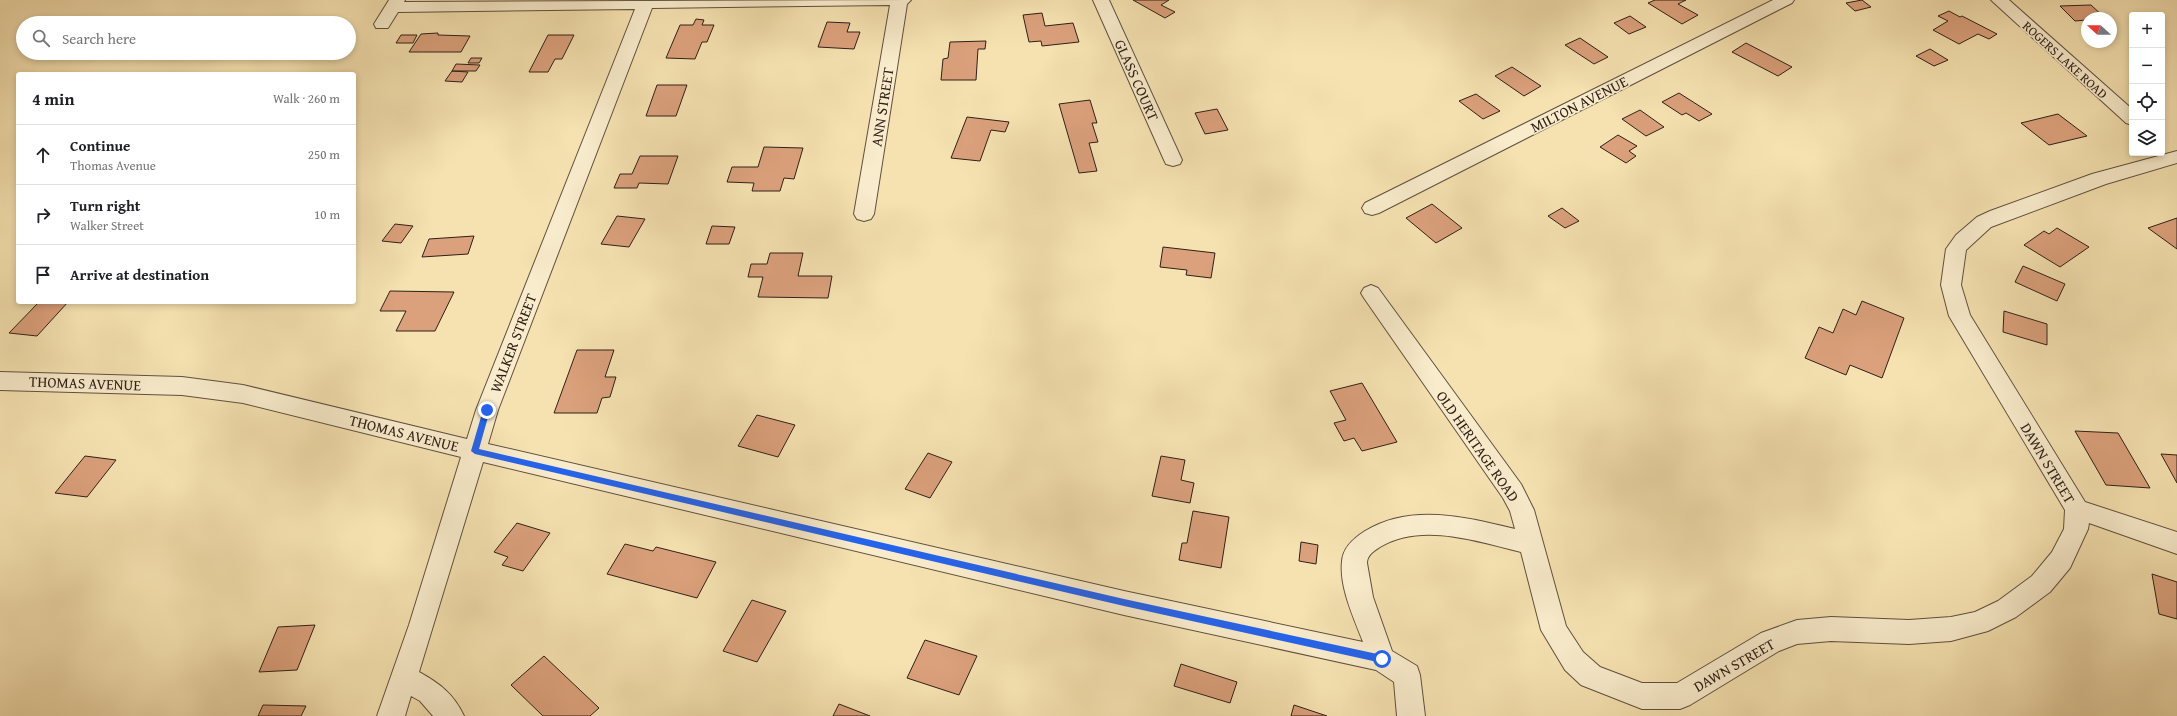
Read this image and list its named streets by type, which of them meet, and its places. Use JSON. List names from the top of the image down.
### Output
{
  "streets": {
    "street": [
      "ROGERS LAKE ROAD",
      "GLASS COURT",
      "MILTON AVENUE",
      "ANN STREET",
      "WALKER STREET",
      "THOMAS AVENUE",
      "OLD HERITAGE ROAD",
      "DAWN STREET"
    ]
  },
  "crossings": [
    ["WALKER STREET", "THOMAS AVENUE"],
    ["OLD HERITAGE ROAD", "DAWN STREET"]
  ],
  "north": "left",
  "page": {
    "map_buttons": ["+", "−"],
    "search": "Search here",
    "heading": ["4 min", "Walk · 260 m"],
    "list": [
      ["Continue", "Thomas Avenue", "250 m"],
      ["Turn right", "Walker Street", "10 m"],
      "Arrive at destination"
    ]
  }
}
